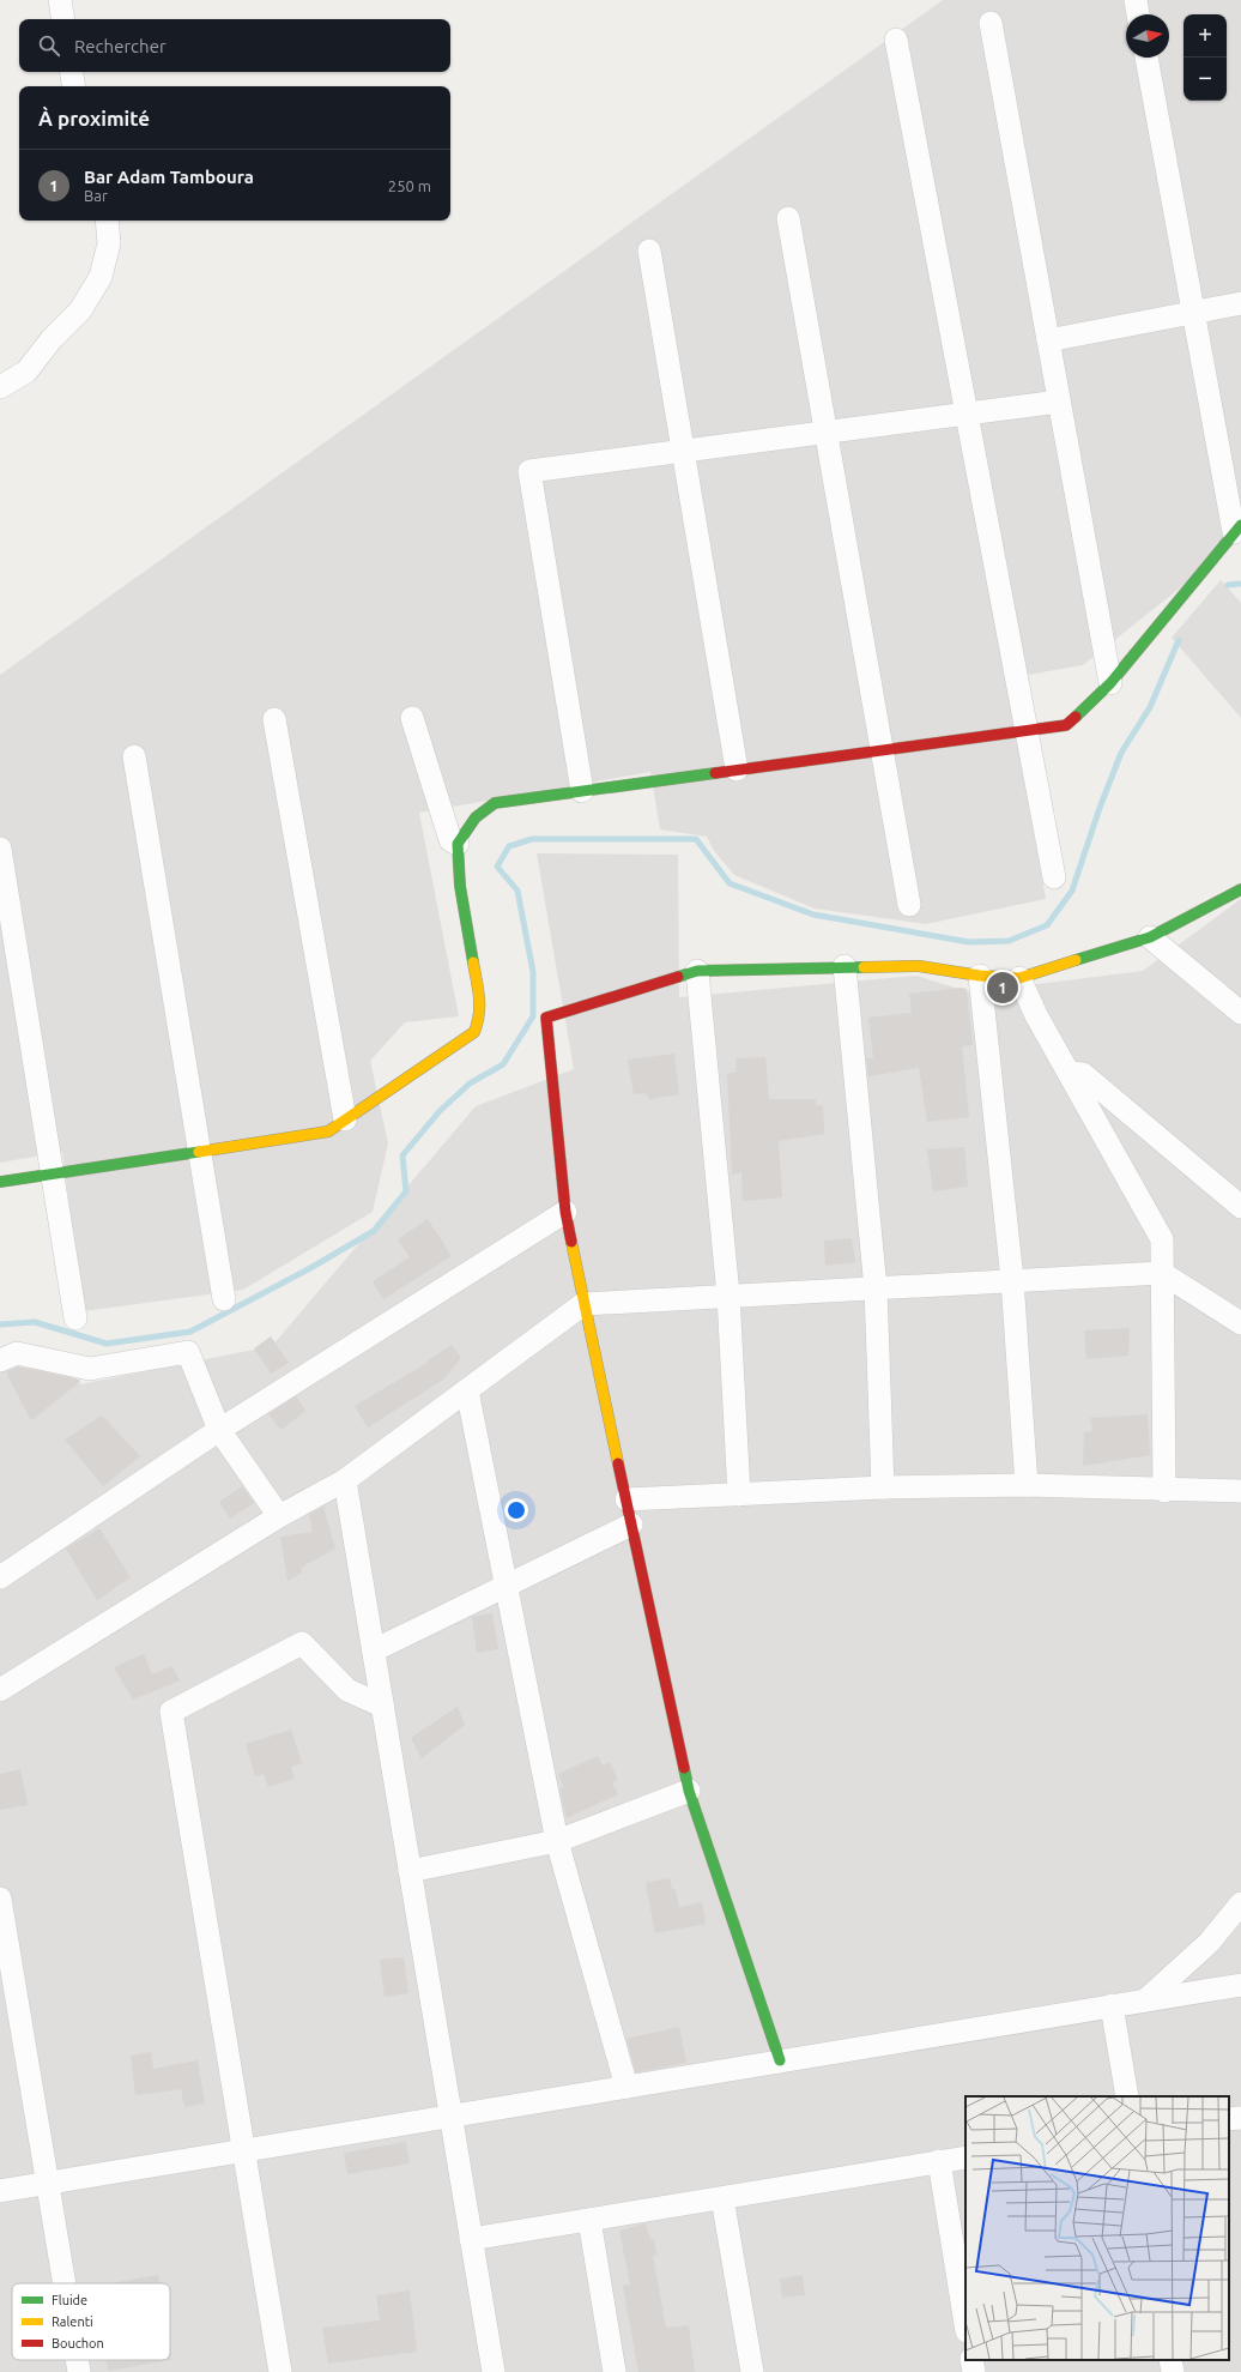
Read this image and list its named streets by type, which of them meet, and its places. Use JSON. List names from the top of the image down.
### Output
{
  "legend": ["Fluide", "Ralenti", "Bouchon"],
  "north": "right",
  "page": {
    "map_buttons": ["+", "−"],
    "search": "Rechercher",
    "heading": "À proximité",
    "list": [
      {
        "mark": "1",
        "name": "Bar Adam Tamboura",
        "note": "Bar",
        "value": "250 m"
      }
    ],
    "pins": "1"
  }
}
